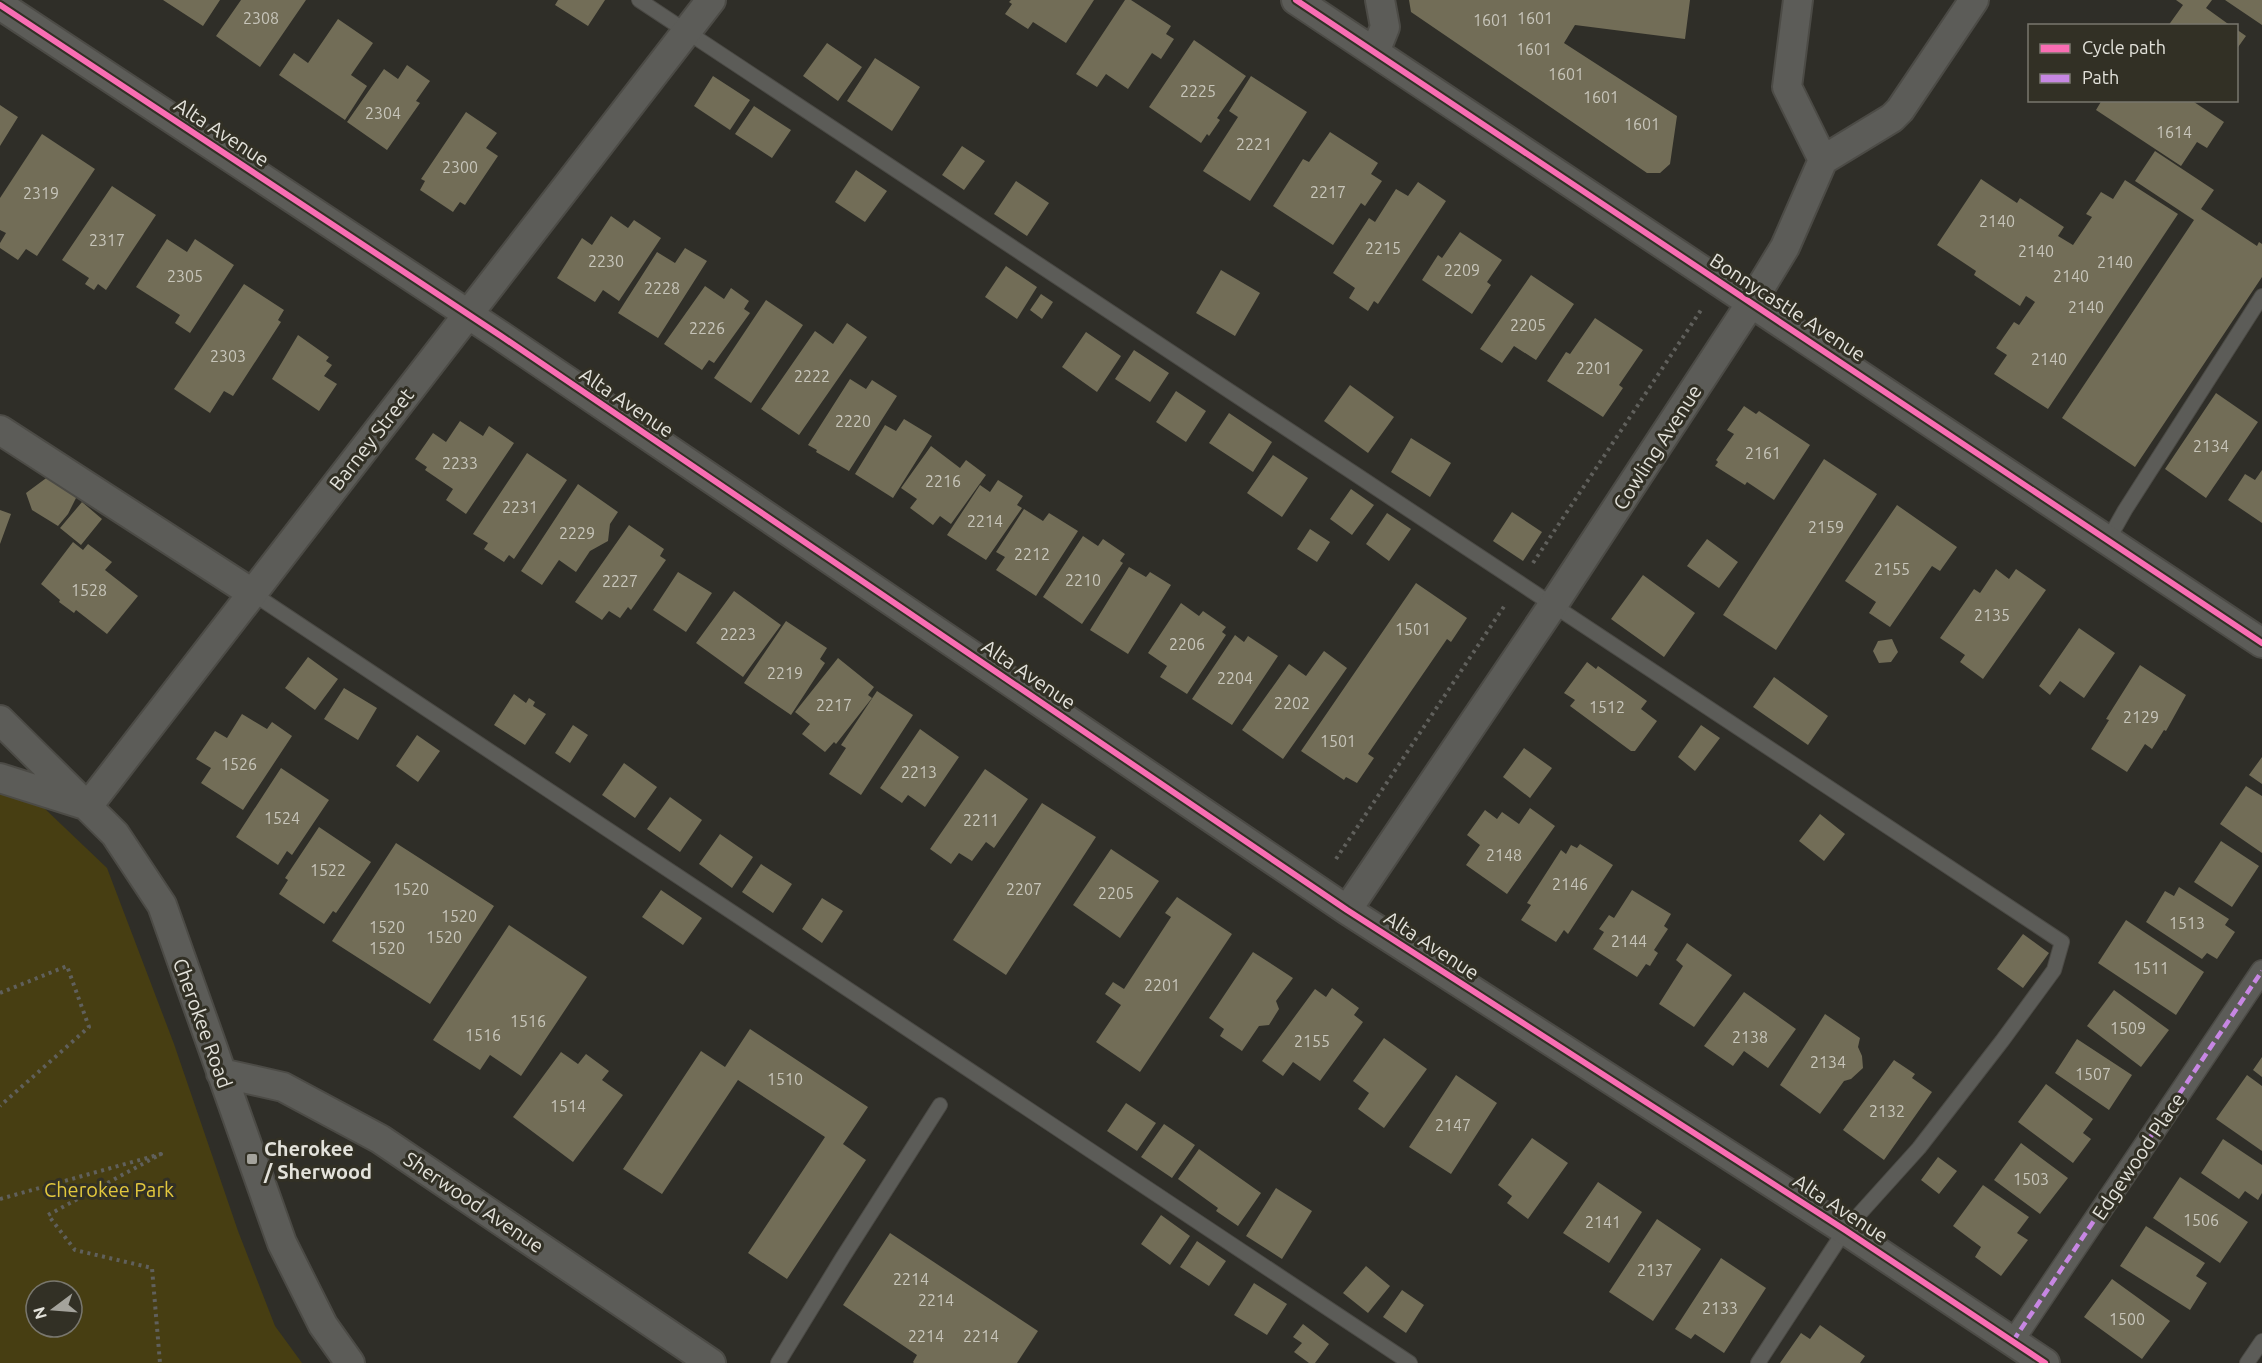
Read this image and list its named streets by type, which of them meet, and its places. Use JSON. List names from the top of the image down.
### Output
{
  "streets": {
    "street": [
      "Alta Avenue",
      "Bonnycastle Avenue",
      "Barney Street",
      "Cowling Avenue",
      "Cherokee Road",
      "Edgewood Place",
      "Sherwood Avenue"
    ]
  },
  "crossings": [
    ["Alta Avenue", "Barney Street"],
    ["Alta Avenue", "Cowling Avenue"],
    ["Alta Avenue", "Edgewood Place"],
    ["Bonnycastle Avenue", "Cowling Avenue"],
    ["Barney Street", "Cherokee Road"],
    ["Cherokee Road", "Sherwood Avenue"]
  ],
  "parks": ["Cherokee Park"],
  "places": {
    "transit": ["Cherokee / Sherwood"]
  },
  "house_numbers": [
    "2308",
    "1601",
    "1601",
    "1601",
    "1601",
    "2225",
    "1601",
    "2304",
    "1601",
    "1614",
    "2221",
    "2300",
    "2217",
    "2319",
    "2140",
    "2317",
    "2215",
    "2140",
    "2230",
    "2140",
    "2209",
    "2305",
    "2140",
    "2228",
    "2140",
    "2205",
    "2226",
    "2303",
    "2140",
    "2201",
    "2222",
    "2220",
    "2134",
    "2161",
    "2233",
    "2216",
    "2231",
    "2214",
    "2159",
    "2229",
    "2212",
    "2155",
    "2210",
    "2227",
    "1528",
    "2135",
    "1501",
    "2223",
    "2206",
    "2219",
    "2204",
    "2202",
    "2217",
    "1512",
    "2129",
    "1501",
    "1526",
    "2213",
    "1524",
    "2211",
    "2148",
    "1522",
    "2146",
    "1520",
    "2207",
    "2205",
    "1520",
    "1513",
    "1520",
    "1520",
    "2144",
    "1520",
    "1511",
    "2201",
    "1516",
    "1509",
    "1516",
    "2138",
    "2155",
    "2134",
    "1507",
    "1510",
    "1514",
    "2132",
    "2147",
    "1503",
    "1506",
    "2141",
    "2137",
    "2214",
    "2214",
    "2133",
    "1500",
    "2214",
    "2214"
  ],
  "legend": ["Cycle path", "Path"],
  "north": "left"
}
